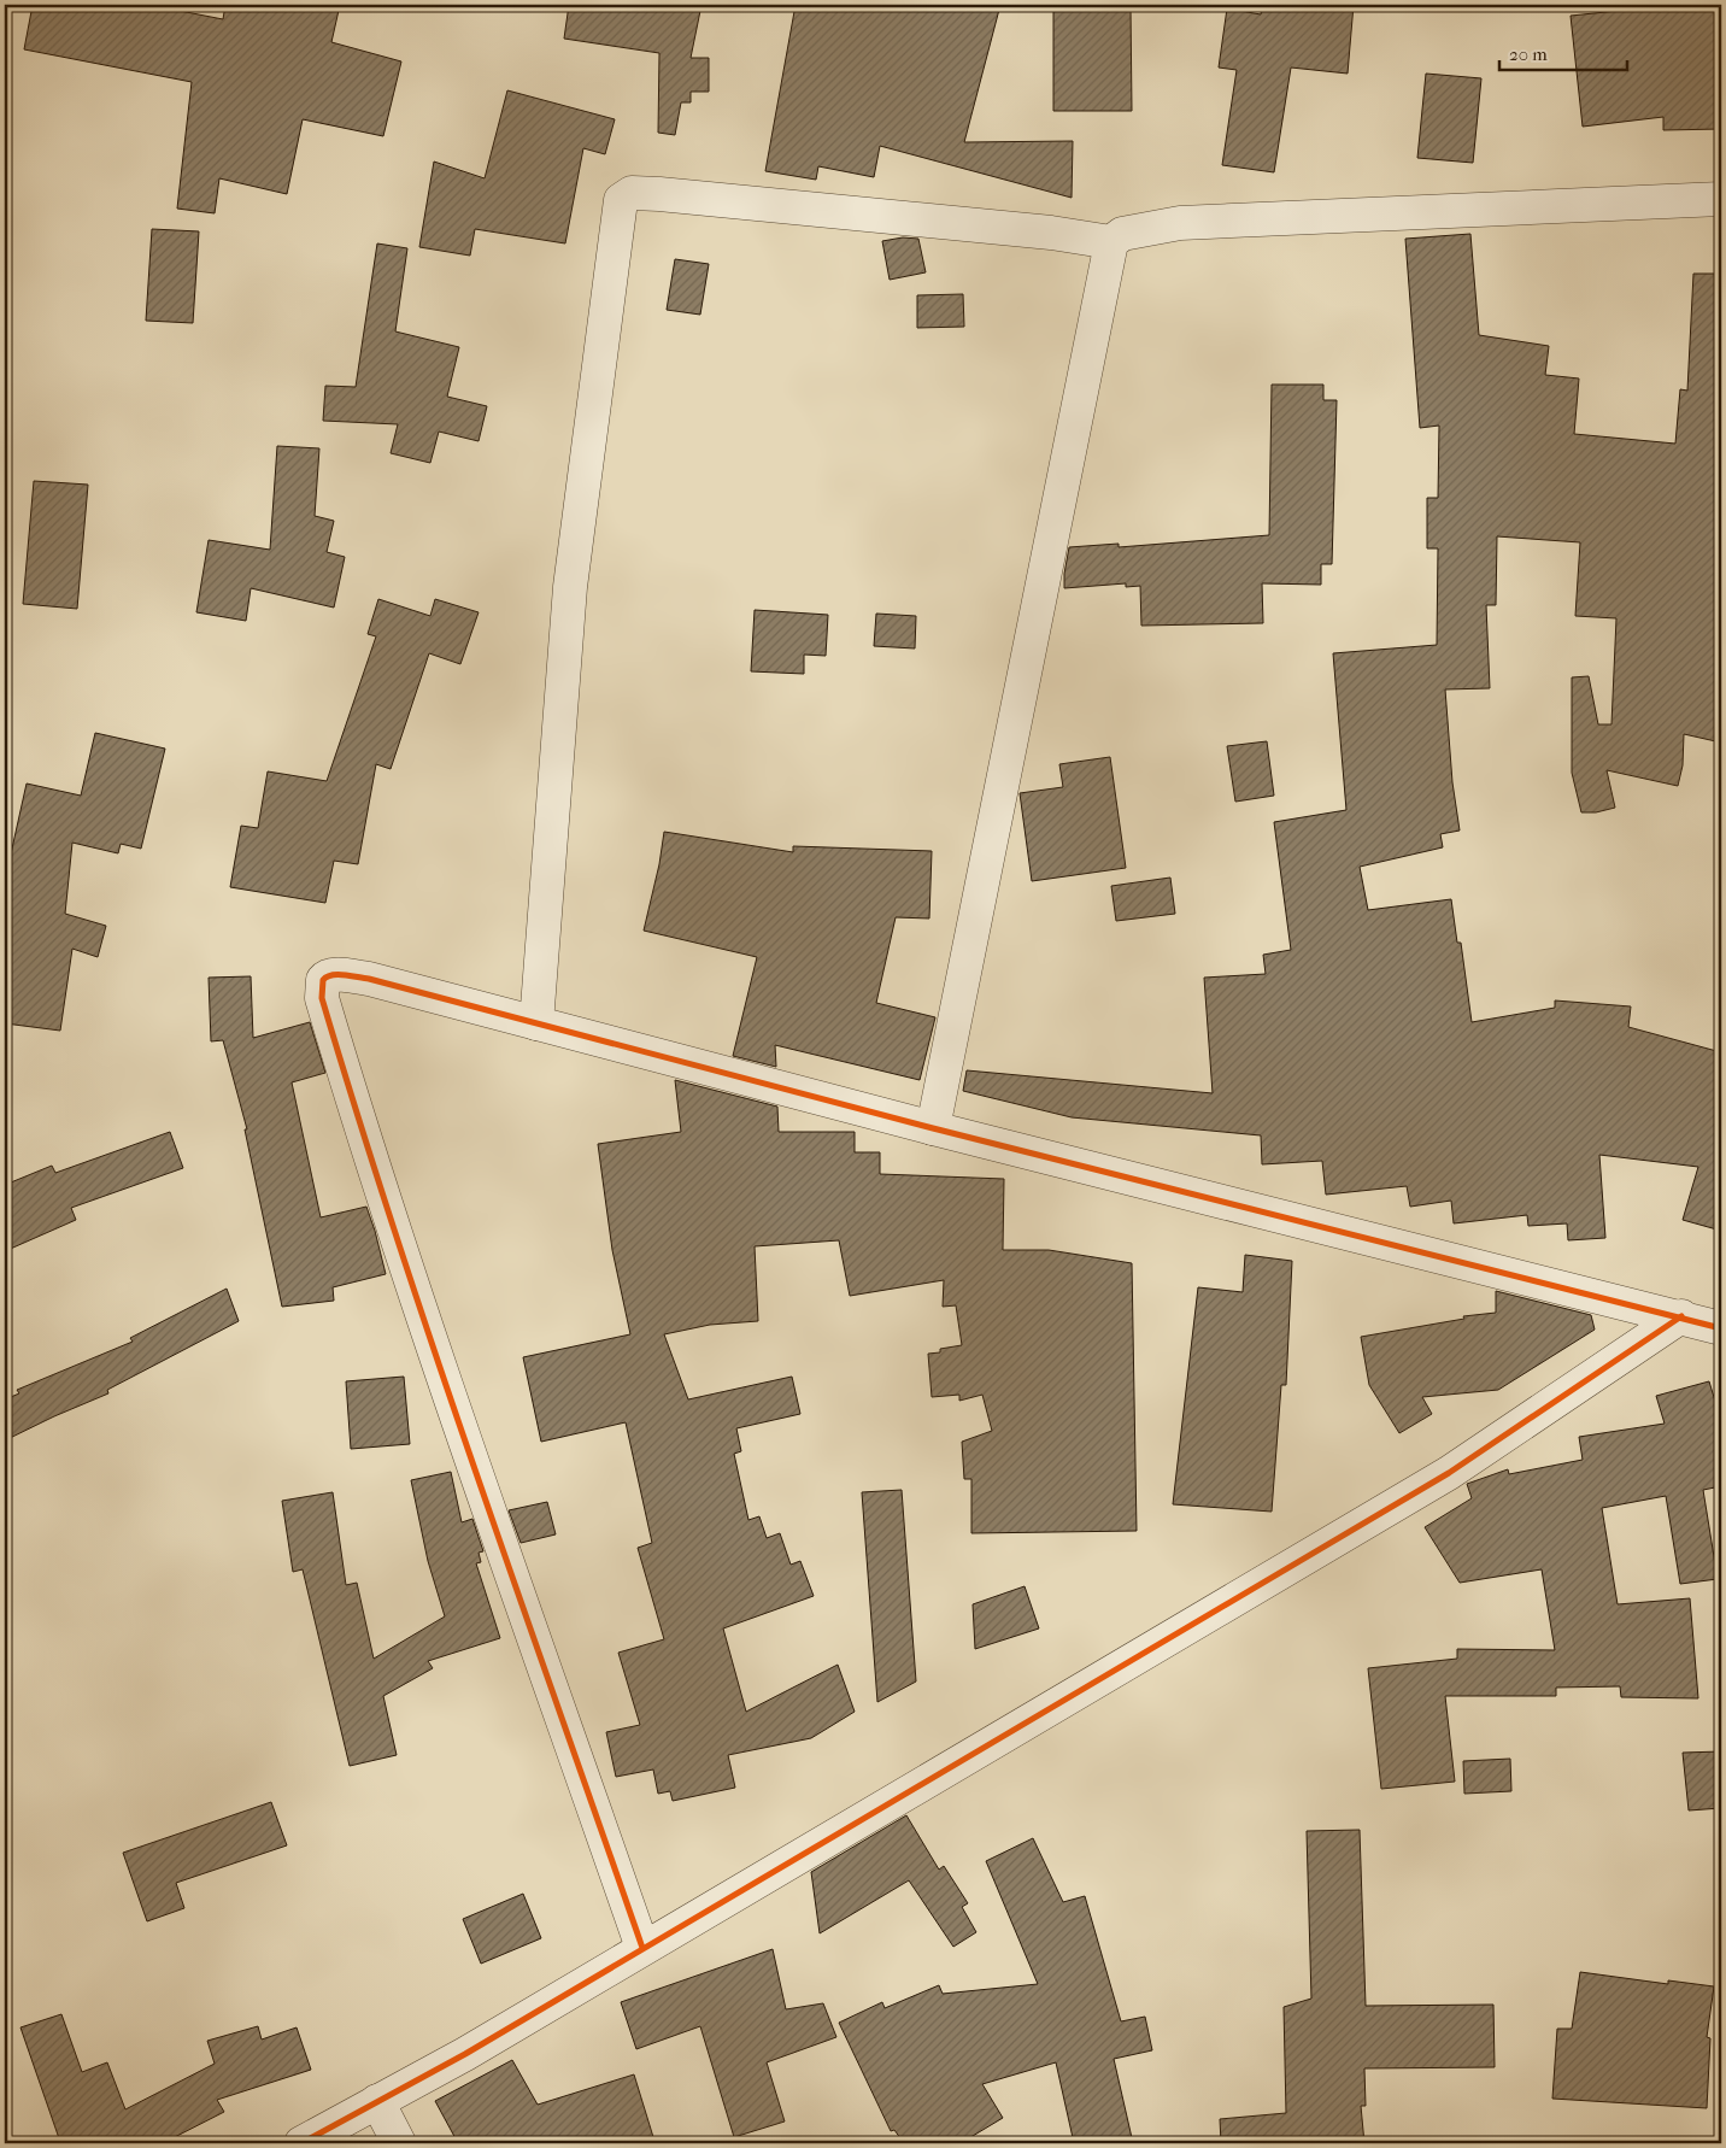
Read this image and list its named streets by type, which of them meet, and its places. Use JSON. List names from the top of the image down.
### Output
{
  "scale_bar": "20 m"
}
